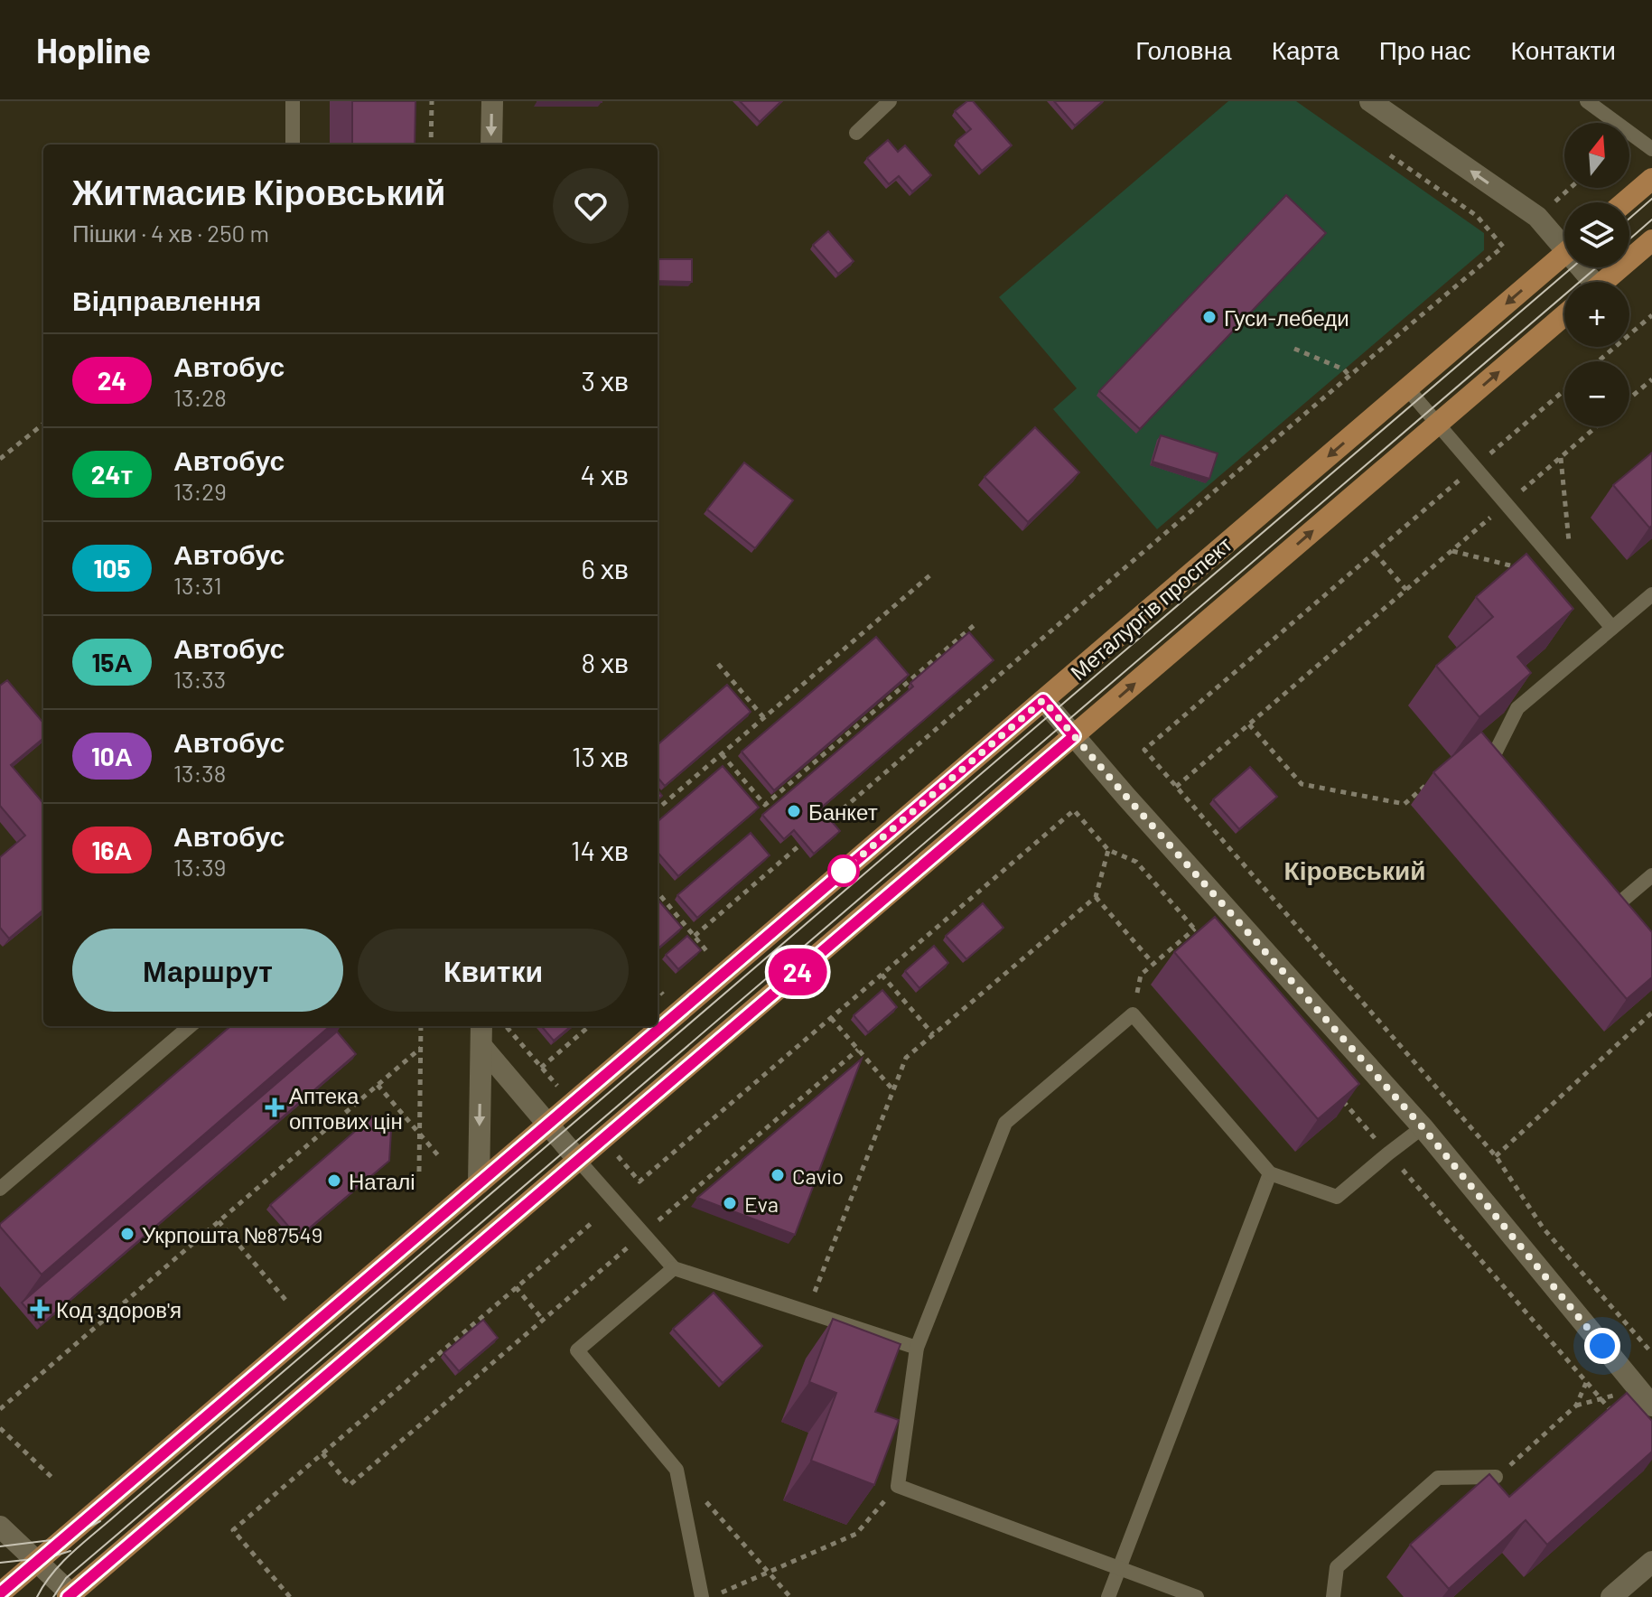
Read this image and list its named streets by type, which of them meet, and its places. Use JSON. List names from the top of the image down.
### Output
{
  "streets": {
    "main road": ["Металургів проспект"]
  },
  "districts": ["Кіровський"],
  "places": {
    "other": [
      "Гуси-лебеди",
      "Банкет",
      "Cavio",
      "Наталі",
      "Eva",
      "Укрпошта №87549"
    ],
    "health": ["Аптека оптових цін", "Код здоров'я"]
  },
  "lines": ["bus line 24"],
  "north": "top",
  "page": {
    "header": "Hopline",
    "nav": [
      "Головна",
      "Карта",
      "Про нас",
      "Контакти"
    ],
    "on_map": "24",
    "map_buttons": ["+", "−"],
    "heading": [
      ["Житмасив Кіровський", "Пішки · 4 хв · 250 m"],
      "Відправлення"
    ],
    "list": [
      {
        "mark": "24",
        "name": "Автобус",
        "note": "13:28",
        "value": "3 хв"
      },
      {
        "mark": "24т",
        "name": "Автобус",
        "note": "13:29",
        "value": "4 хв"
      },
      {
        "mark": "105",
        "name": "Автобус",
        "note": "13:31",
        "value": "6 хв"
      },
      {
        "mark": "15А",
        "name": "Автобус",
        "note": "13:33",
        "value": "8 хв"
      },
      {
        "mark": "10А",
        "name": "Автобус",
        "note": "13:38",
        "value": "13 хв"
      },
      {
        "mark": "16А",
        "name": "Автобус",
        "note": "13:39",
        "value": "14 хв"
      }
    ],
    "buttons": ["Маршрут", "Квитки"]
  }
}
